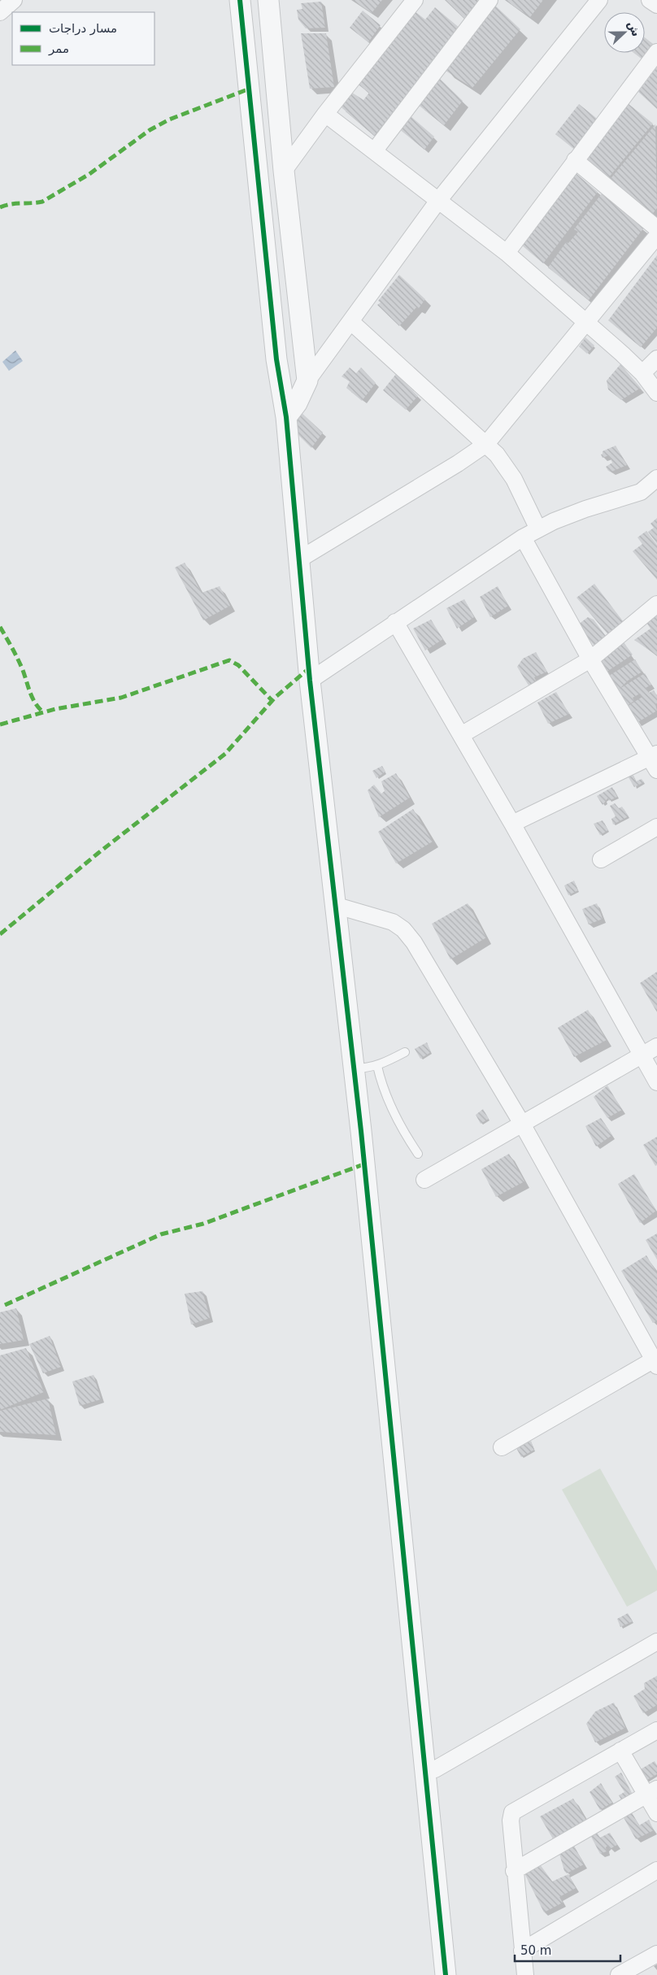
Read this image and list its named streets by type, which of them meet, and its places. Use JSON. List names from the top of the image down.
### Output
{
  "legend": ["مسار دراجات", "ممر"],
  "scale_bar": "50 m",
  "north": "right"
}
